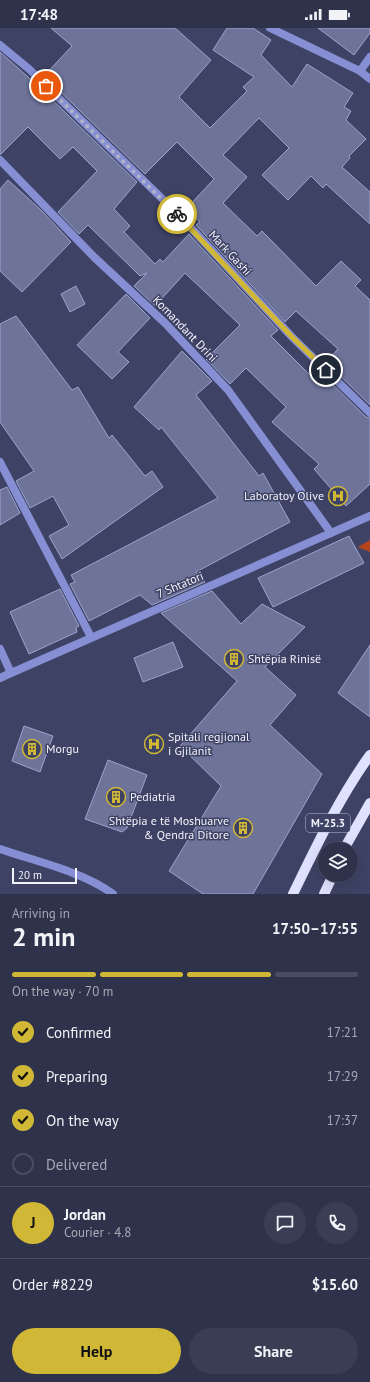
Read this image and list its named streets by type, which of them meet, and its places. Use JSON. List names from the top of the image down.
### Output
{
  "streets": {
    "main road": ["M-25.3"],
    "street": ["Mark Gashi", "Komandant Drini", "7 Shtatori"]
  },
  "crossings": [
    ["Komandant Drini", "7 Shtatori"]
  ],
  "places": {
    "hospital": ["Laboratoy Olive", "Spitali regjional i Gjilanit"],
    "building": [
      "Shtëpia Rinisë",
      "Morgu",
      "Pediatria",
      "Shtëpia e të Moshuarve & Qendra Ditore"
    ]
  },
  "scale_bar": "20 m",
  "page": {
    "status": "17:48",
    "scale": "20 m",
    "heading": ["2 min", "Arriving in", "17:50–17:55"],
    "panel": [
      "Jordan",
      "Courier · 4.8",
      "Order #8229",
      "$15.60"
    ],
    "bar": "On the way · 70 m",
    "list": [
      ["Confirmed", "17:21"],
      ["Preparing", "17:29"],
      ["On the way", "17:37"],
      "Delivered"
    ],
    "round": "J",
    "buttons": ["Help", "Share"]
  }
}
